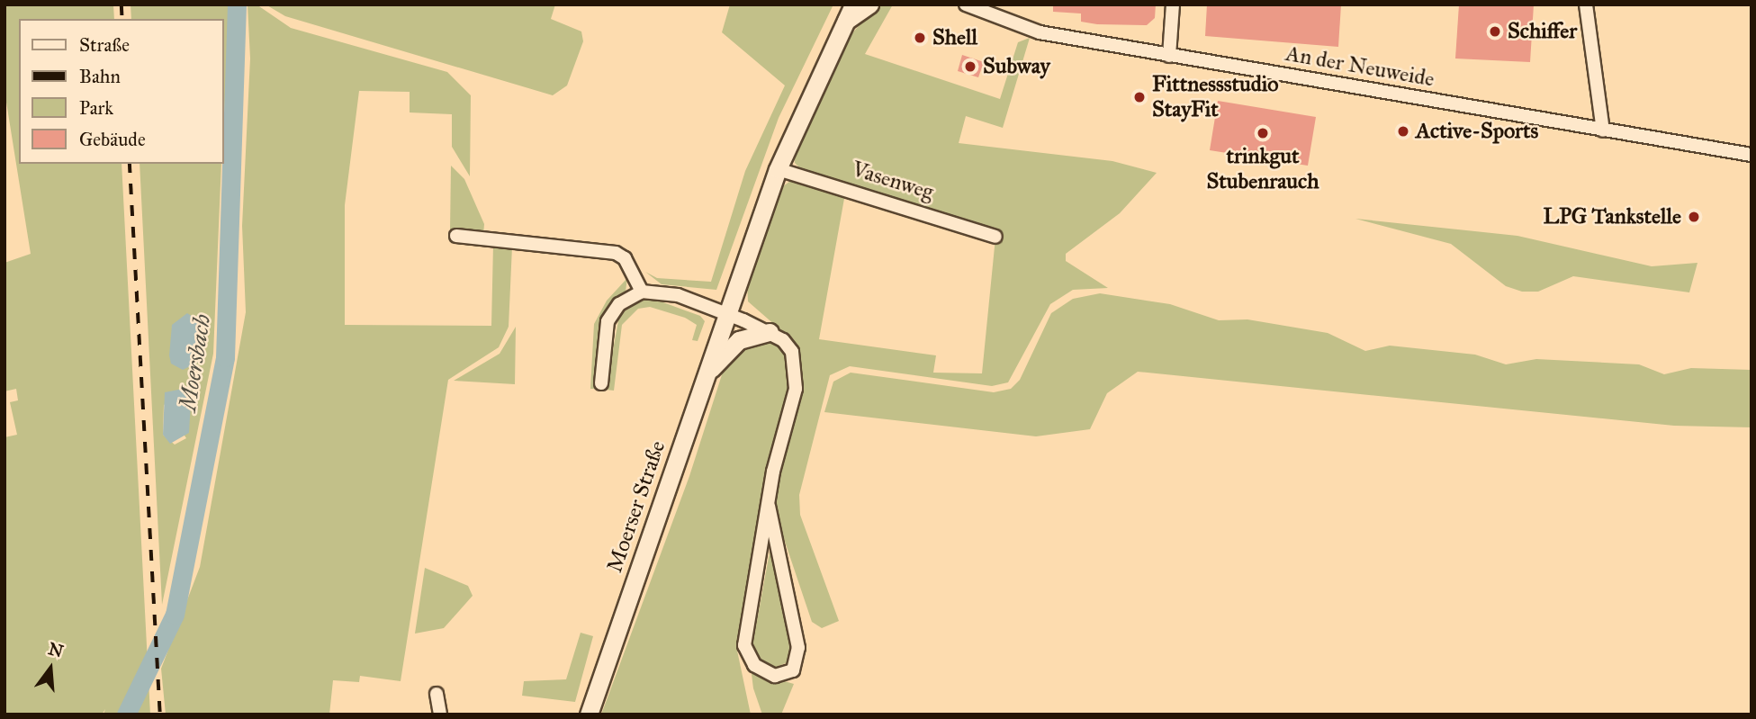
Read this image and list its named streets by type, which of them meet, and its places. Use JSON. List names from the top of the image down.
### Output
{
  "streets": {
    "main road": ["Moerser Straße"],
    "street": ["An der Neuweide", "Vasenweg"]
  },
  "crossings": [
    ["Vasenweg", "Moerser Straße"]
  ],
  "water": ["Moersbach"],
  "places": [
    "Schiffer",
    "Shell",
    "Subway",
    "Fittnessstudio StayFit",
    "Active-Sports",
    "trinkgut Stubenrauch",
    "LPG Tankstelle"
  ],
  "legend": [
    "Straße",
    "Bahn",
    "Park",
    "Gebäude"
  ],
  "north": "top"
}
